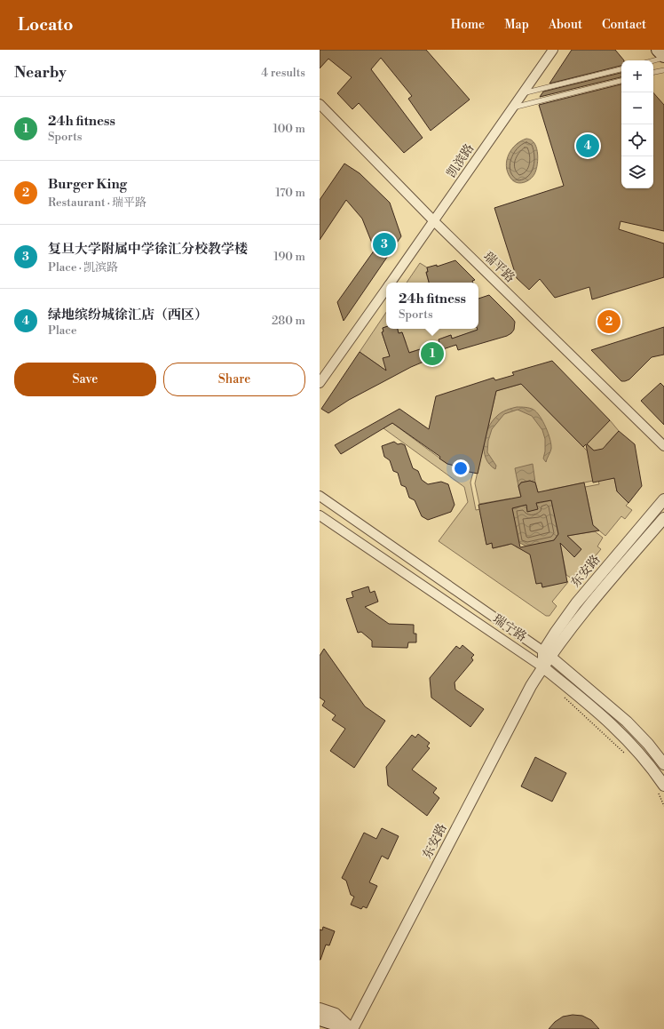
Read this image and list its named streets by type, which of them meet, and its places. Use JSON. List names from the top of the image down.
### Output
{
  "streets": {
    "street": [
      "凯滨路",
      "瑞平路",
      "东安路",
      "瑞宁路"
    ]
  },
  "crossings": [
    ["凯滨路", "瑞平路"],
    ["东安路", "瑞宁路"]
  ],
  "page": {
    "header": "Locato",
    "nav": [
      "Home",
      "Map",
      "About",
      "Contact"
    ],
    "heading": ["Nearby", "4 results"],
    "map_buttons": ["+", "−"],
    "list": [
      {
        "mark": "1",
        "name": "24h fitness",
        "note": "Sports",
        "value": "100 m"
      },
      {
        "mark": "2",
        "name": "Burger King",
        "note": "Restaurant · 瑞平路",
        "value": "170 m"
      },
      {
        "mark": "3",
        "name": "复旦大学附属中学徐汇分校教学楼",
        "note": "Place · 凯滨路",
        "value": "190 m"
      },
      {
        "mark": "4",
        "name": "绿地缤纷城徐汇店（西区）",
        "note": "Place",
        "value": "280 m"
      }
    ],
    "pins": [
      "4",
      "3",
      "2",
      "1"
    ],
    "popup": ["24h fitness", "Sports"],
    "buttons": ["Save", "Share"]
  }
}
